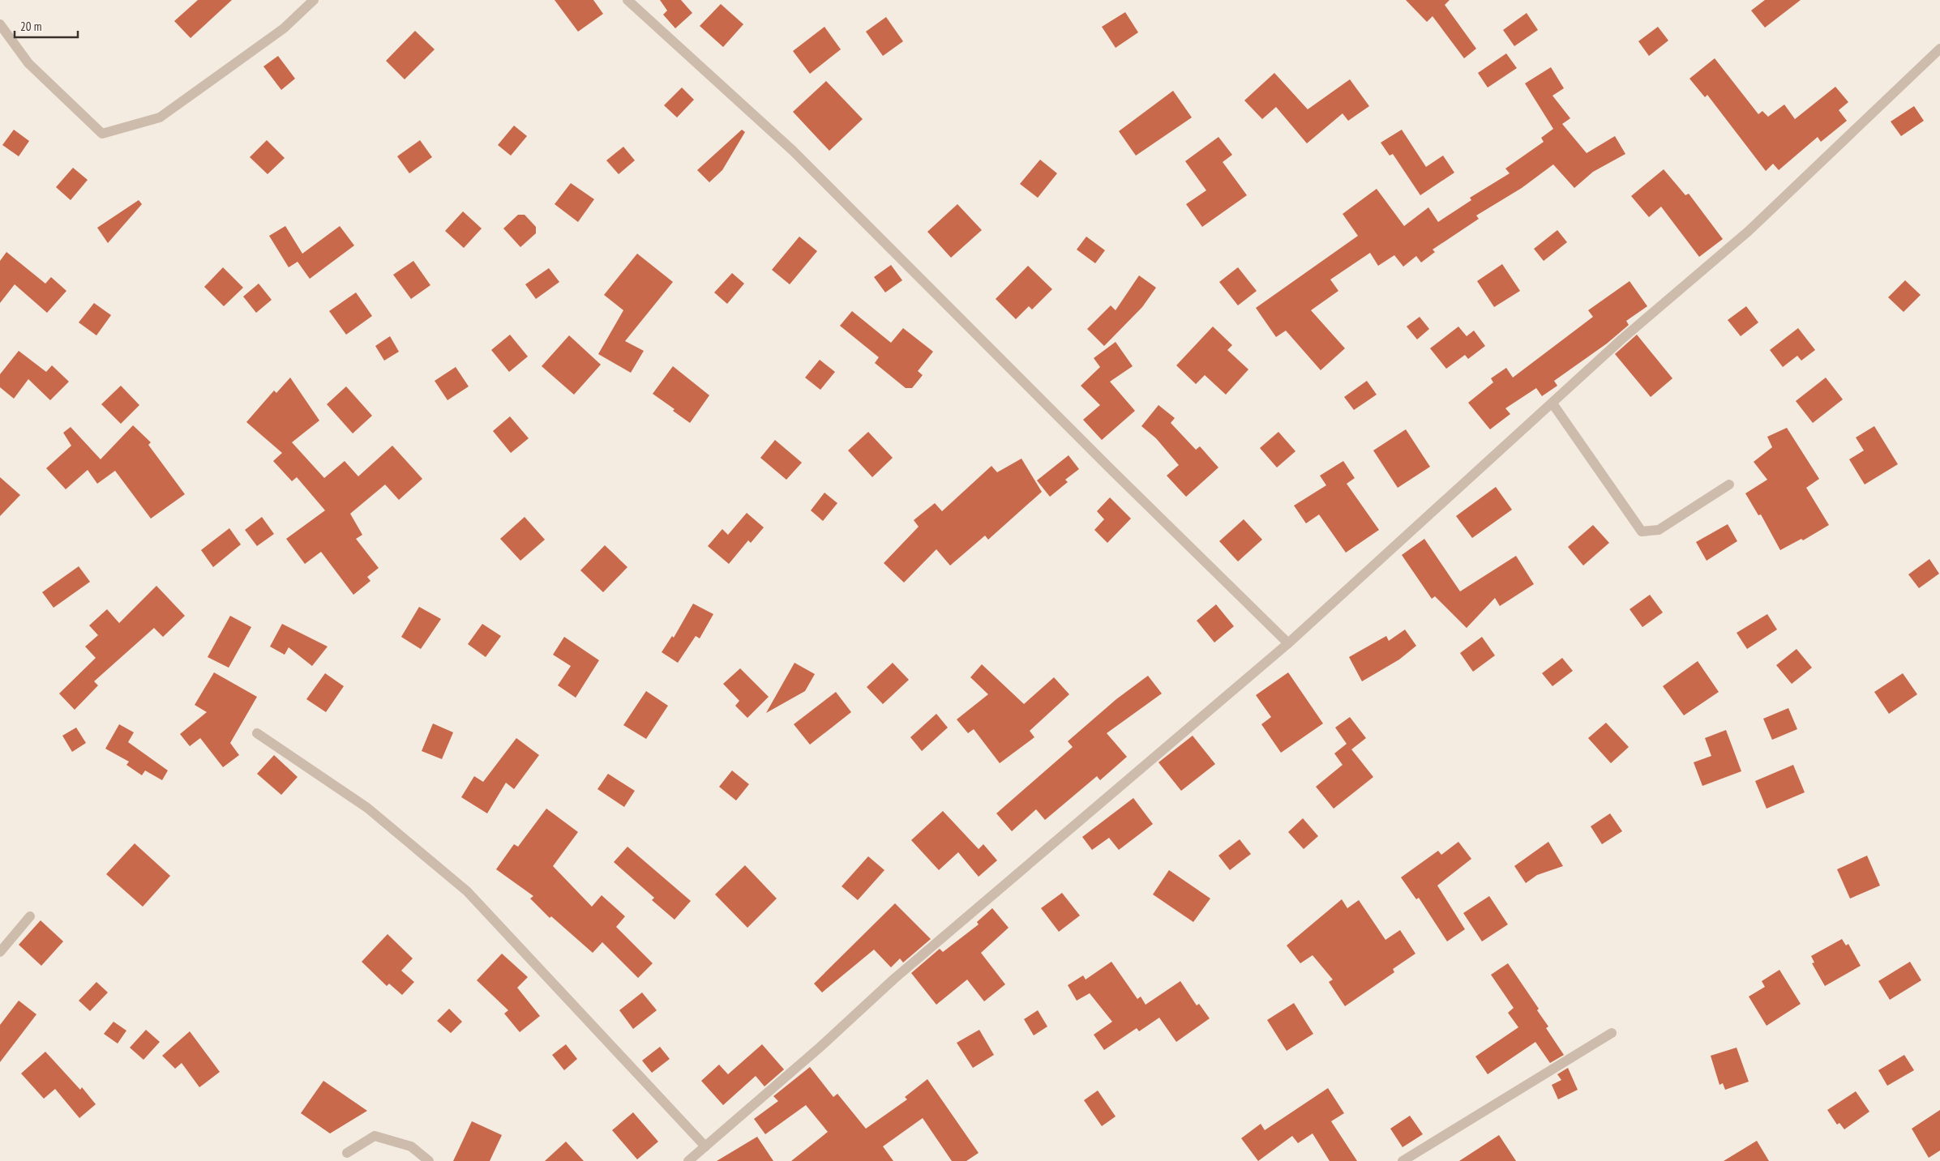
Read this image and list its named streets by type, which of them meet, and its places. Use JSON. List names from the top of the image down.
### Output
{
  "scale_bar": "20 m"
}
